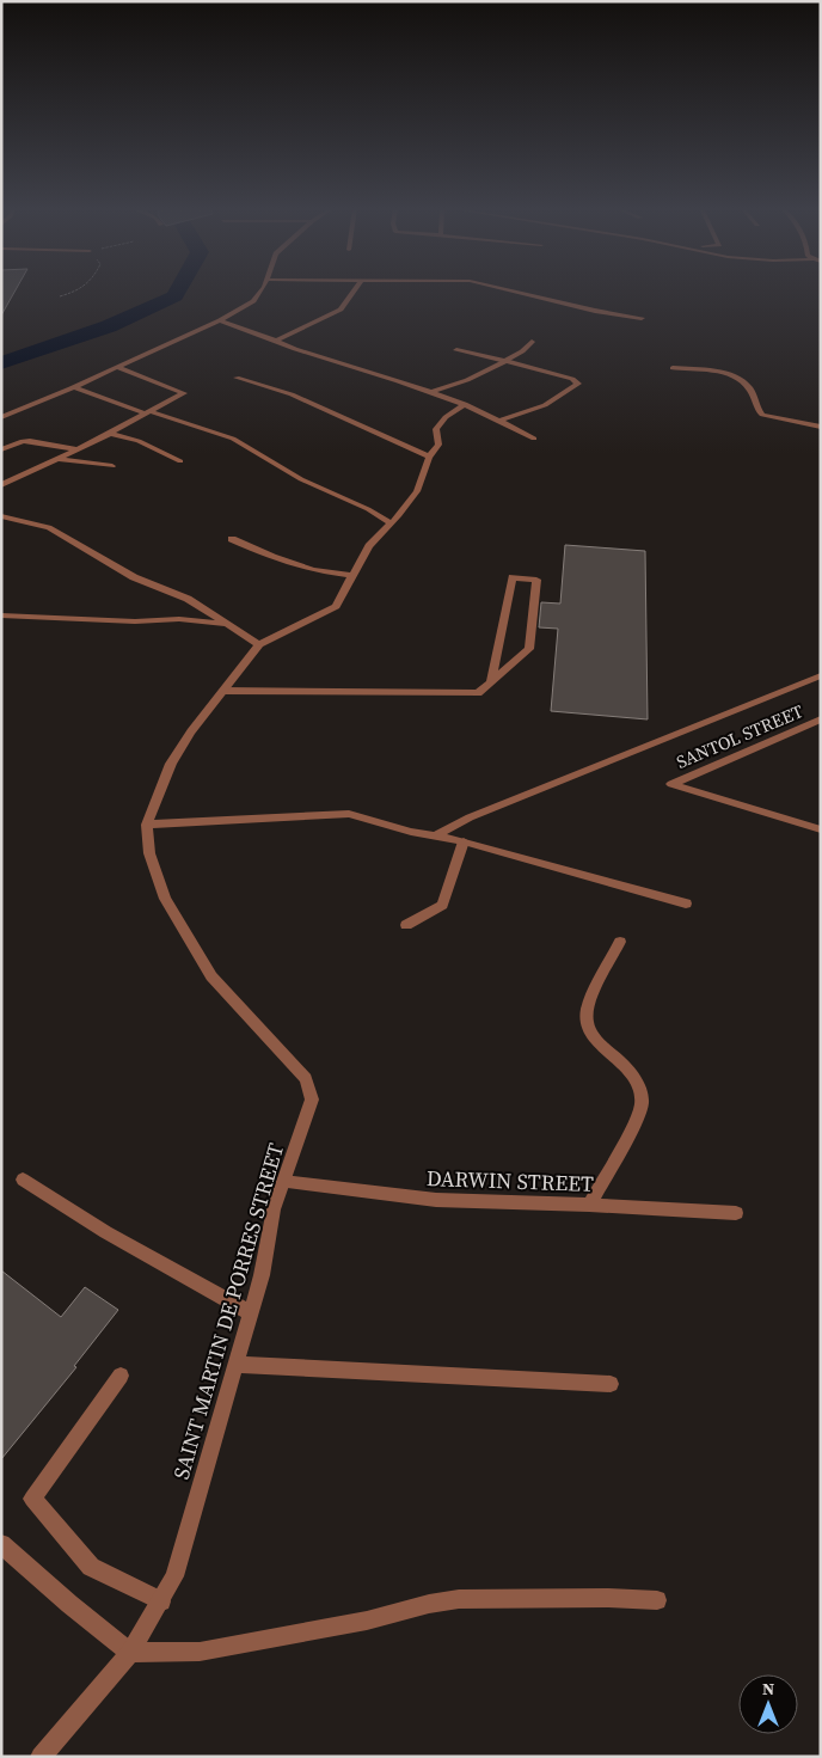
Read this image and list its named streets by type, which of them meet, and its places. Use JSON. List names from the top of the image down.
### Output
{
  "streets": {
    "street": ["SANTOL STREET", "DARWIN STREET", "SAINT MARTIN DE PORRES STREET"]
  },
  "crossings": [
    ["DARWIN STREET", "SAINT MARTIN DE PORRES STREET"]
  ],
  "north": "top"
}
